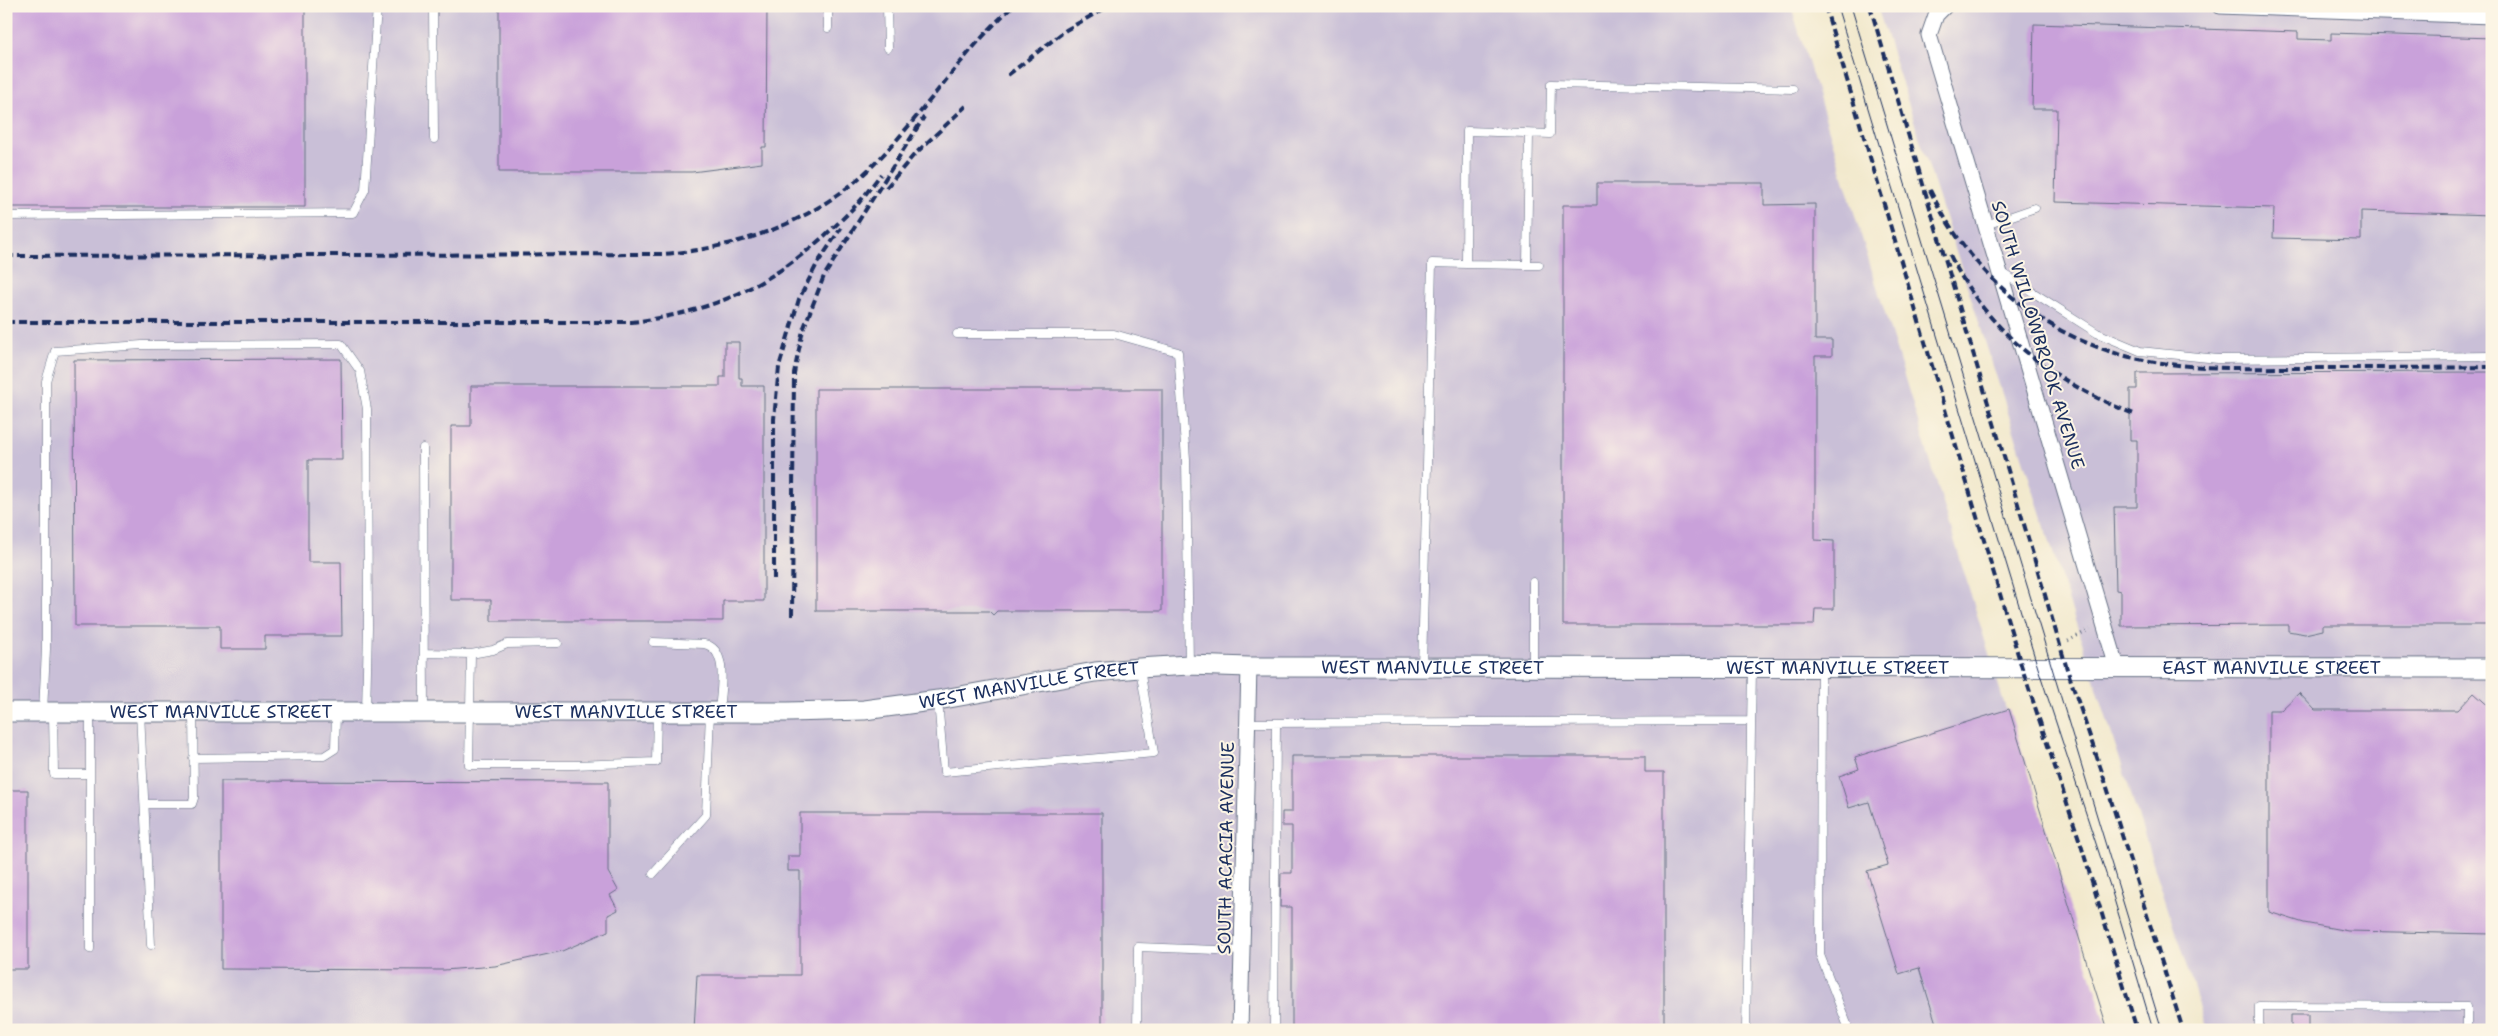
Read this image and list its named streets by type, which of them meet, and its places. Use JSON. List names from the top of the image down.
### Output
{
  "streets": {
    "street": [
      "SOUTH WILLOWBROOK AVENUE",
      "WEST MANVILLE STREET",
      "EAST MANVILLE STREET",
      "SOUTH ACACIA AVENUE"
    ]
  },
  "crossings": [
    ["SOUTH WILLOWBROOK AVENUE", "EAST MANVILLE STREET"],
    ["WEST MANVILLE STREET", "EAST MANVILLE STREET"],
    ["WEST MANVILLE STREET", "SOUTH ACACIA AVENUE"]
  ]
}
